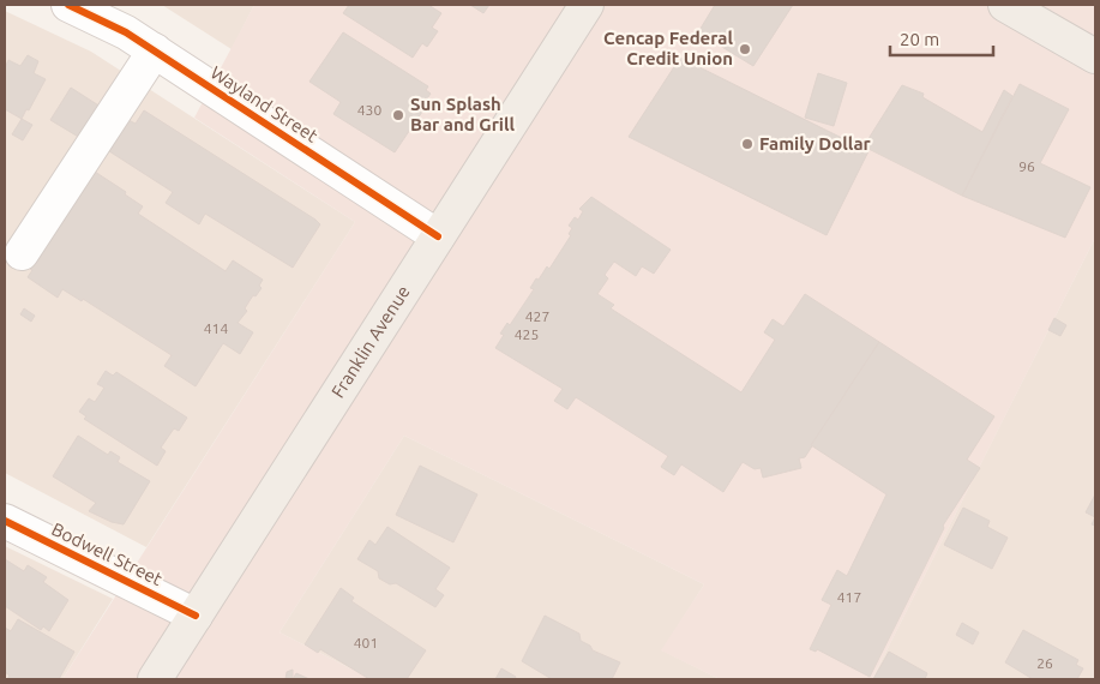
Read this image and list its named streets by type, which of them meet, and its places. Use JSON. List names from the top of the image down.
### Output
{
  "streets": {
    "main road": ["Franklin Avenue"],
    "street": ["Wayland Street", "Bodwell Street"]
  },
  "crossings": [
    ["Wayland Street", "Franklin Avenue"],
    ["Franklin Avenue", "Bodwell Street"]
  ],
  "places": ["Cencap Federal Credit Union", "Sun Splash Bar and Grill", "Family Dollar"],
  "house_numbers": [
    "430",
    "96",
    "427",
    "414",
    "425",
    "417",
    "401",
    "26"
  ],
  "scale_bar": "20 m"
}
